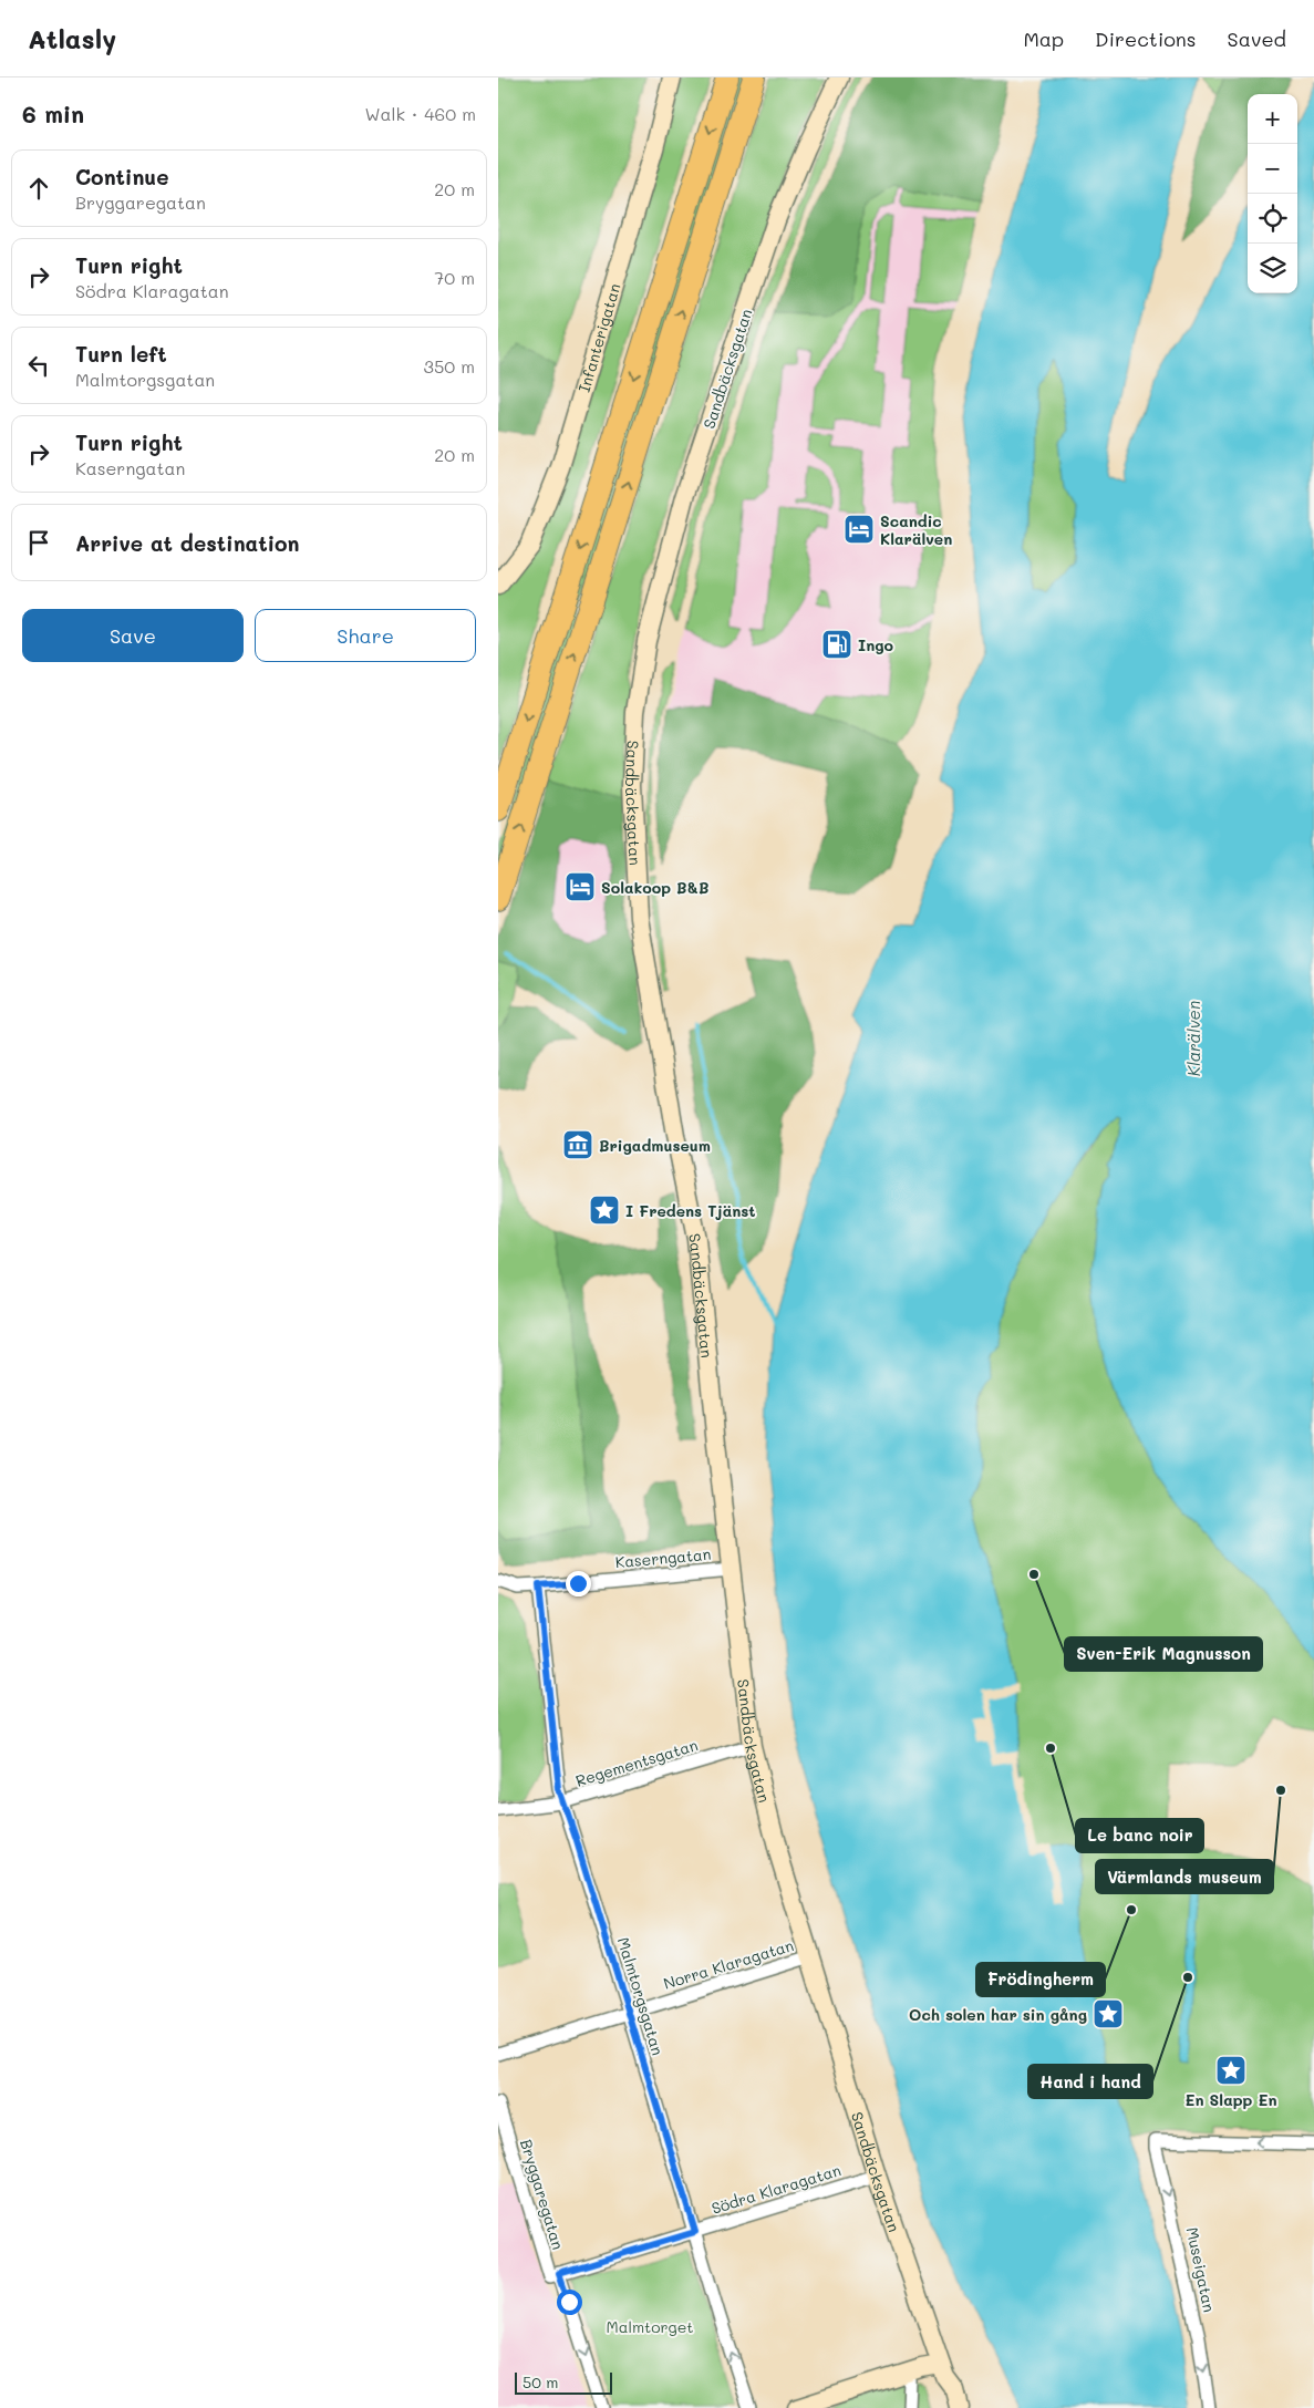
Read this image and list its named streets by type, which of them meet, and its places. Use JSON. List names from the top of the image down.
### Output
{
  "streets": {
    "street": [
      "Infanterigatan",
      "Sandbäcksgatan",
      "Kaserngatan",
      "Regementsgatan",
      "Norra Klaragatan",
      "Malmtorgsgatan",
      "Södra Klaragatan",
      "Bryggaregatan",
      "Museigatan"
    ]
  },
  "crossings": [
    ["Sandbäcksgatan", "Kaserngatan"],
    ["Sandbäcksgatan", "Regementsgatan"],
    ["Sandbäcksgatan", "Norra Klaragatan"],
    ["Sandbäcksgatan", "Södra Klaragatan"],
    ["Kaserngatan", "Malmtorgsgatan"],
    ["Regementsgatan", "Malmtorgsgatan"],
    ["Norra Klaragatan", "Malmtorgsgatan"],
    ["Malmtorgsgatan", "Södra Klaragatan"],
    ["Södra Klaragatan", "Bryggaregatan"]
  ],
  "one_way": ["Bryggaregatan"],
  "water": ["Klarälven"],
  "parks": ["Malmtorget"],
  "places": {
    "hotel": ["Scandic Klarälven", "Solakoop B&B"],
    "fuel station": ["Ingo"],
    "museum": ["Brigadmuseum"],
    "place": ["I Fredens Tjänst", "Och solen har sin gång", "En Slapp En"],
    "other": [
      "Sven-Erik Magnusson",
      "Le banc noir",
      "Värmlands museum",
      "Frödingherm",
      "Hand i hand"
    ]
  },
  "scale_bar": "50 m",
  "page": {
    "header": "Atlasly",
    "nav": ["Map", "Directions", "Saved"],
    "heading": ["6 min", "Walk · 460 m"],
    "map_buttons": ["+", "−"],
    "list": [
      ["Continue", "Bryggaregatan", "20 m"],
      ["Turn right", "Södra Klaragatan", "70 m"],
      ["Turn left", "Malmtorgsgatan", "350 m"],
      ["Turn right", "Kaserngatan", "20 m"],
      "Arrive at destination"
    ],
    "buttons": ["Save", "Share"],
    "scale": "50 m"
  }
}
